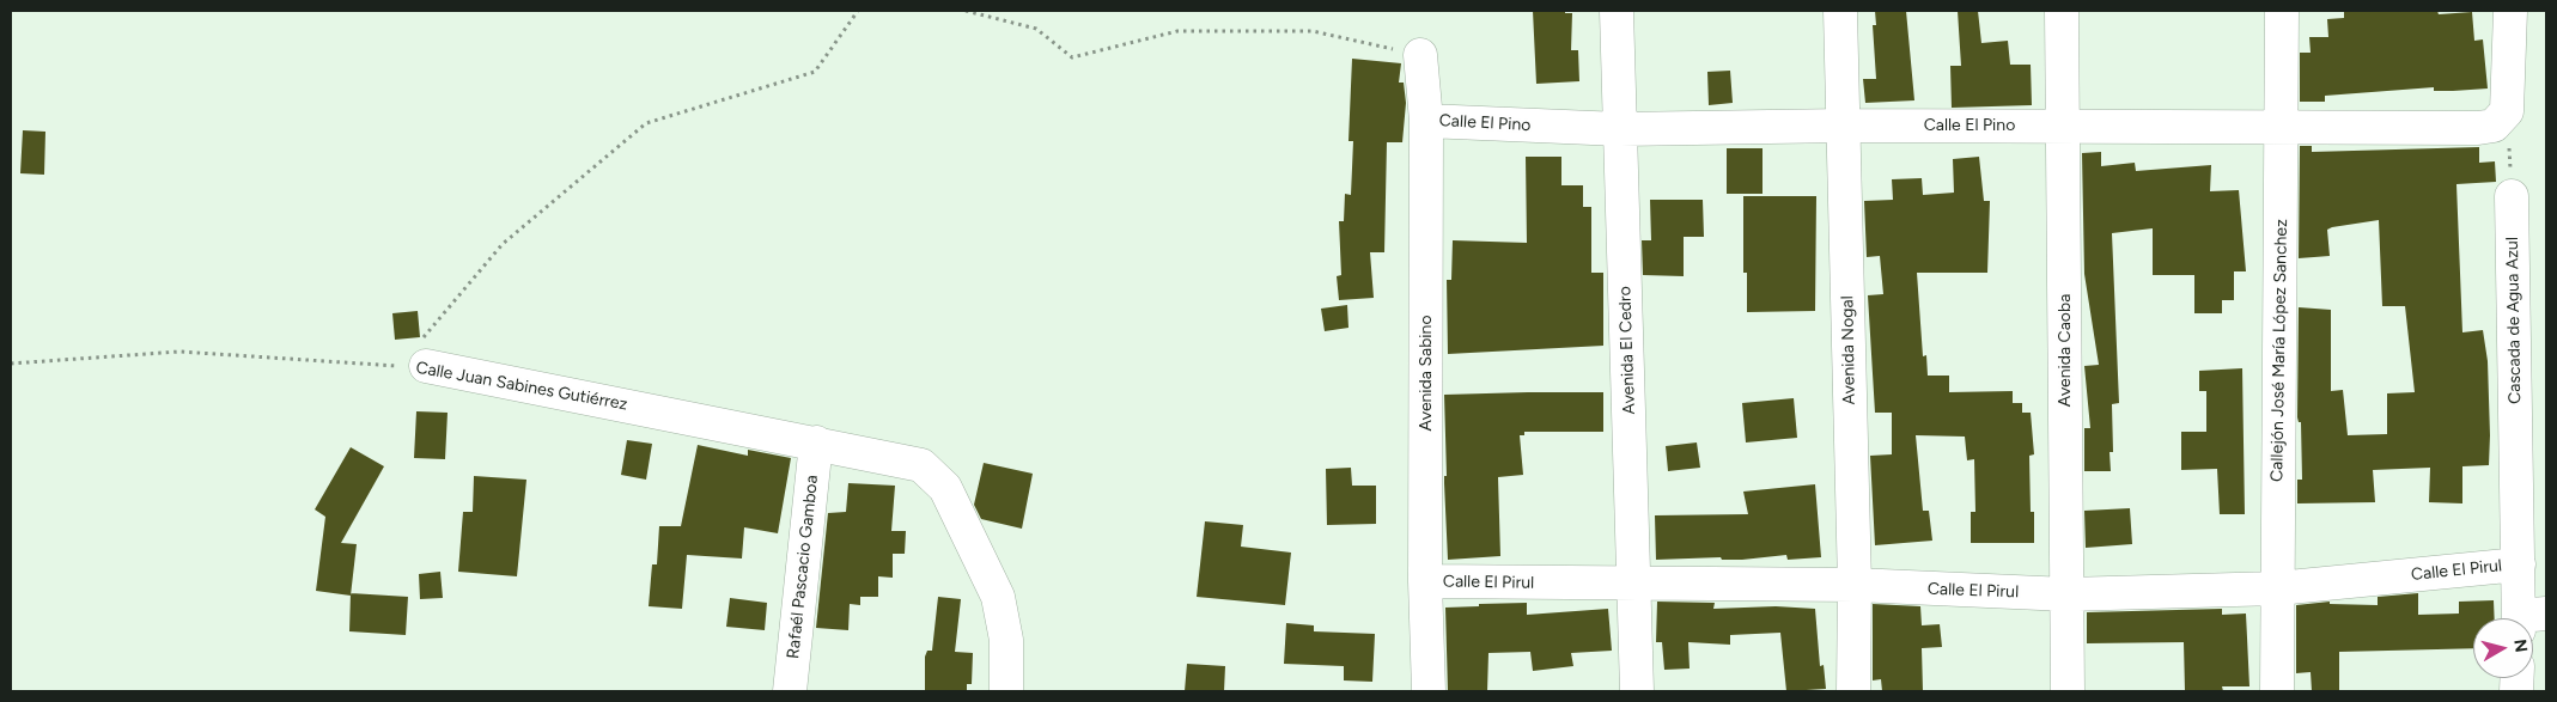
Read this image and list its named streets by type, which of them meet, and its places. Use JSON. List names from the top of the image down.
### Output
{
  "streets": {
    "street": [
      "Calle El Pino",
      "Cascada de Agua Azul",
      "Avenida El Cedro",
      "Avenida Nogal",
      "Avenida Caoba",
      "Callejón José María López Sanchez",
      "Avenida Sabino",
      "Calle Juan Sabines Gutiérrez",
      "Rafaél Pascacio Gamboa",
      "Calle El Pirul"
    ]
  },
  "crossings": [
    ["Calle El Pino", "Avenida El Cedro"],
    ["Calle El Pino", "Avenida Nogal"],
    ["Calle El Pino", "Avenida Caoba"],
    ["Calle El Pino", "Callejón José María López Sanchez"],
    ["Calle El Pino", "Avenida Sabino"],
    ["Cascada de Agua Azul", "Calle El Pirul"],
    ["Avenida El Cedro", "Calle El Pirul"],
    ["Avenida Nogal", "Calle El Pirul"],
    ["Avenida Caoba", "Calle El Pirul"],
    ["Callejón José María López Sanchez", "Calle El Pirul"],
    ["Avenida Sabino", "Calle El Pirul"],
    ["Calle Juan Sabines Gutiérrez", "Rafaél Pascacio Gamboa"]
  ],
  "north": "right"
}
